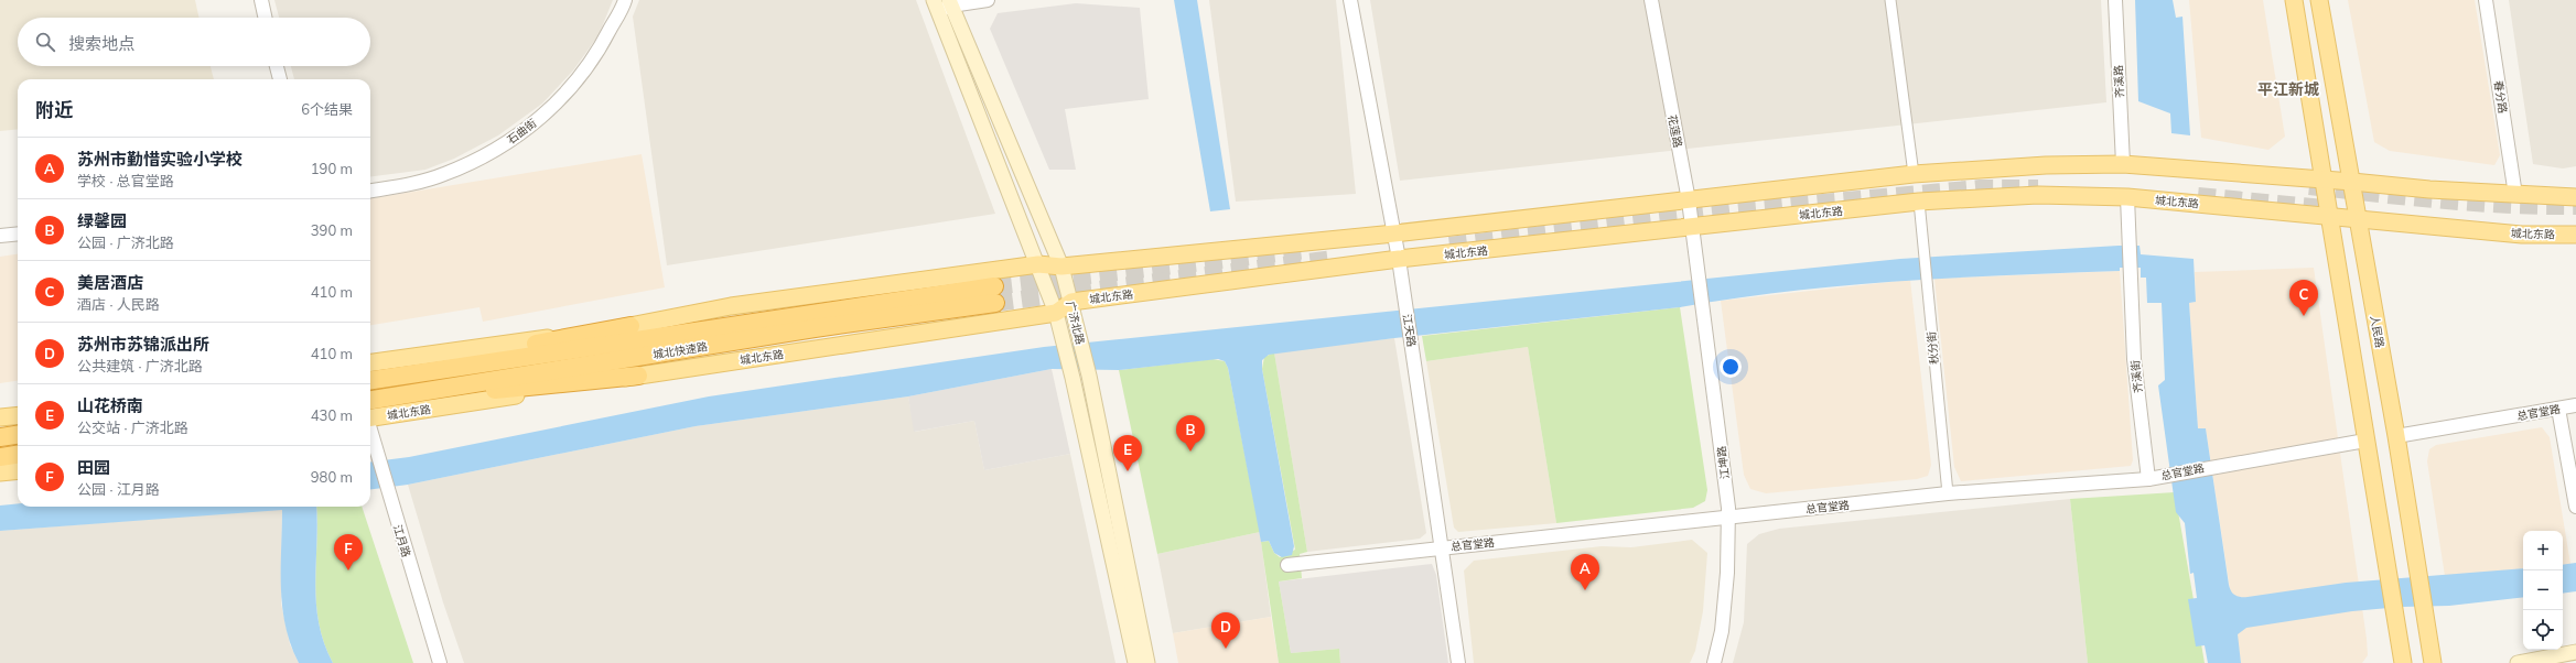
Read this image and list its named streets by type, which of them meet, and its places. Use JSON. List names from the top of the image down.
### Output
{
  "streets": {
    "highway": ["城北快速路"],
    "main road": ["城北东路", "广济北路", "人民路"],
    "street": [
      "齐溪路",
      "春分路",
      "石曲街",
      "花莲路",
      "江天路",
      "秋分街",
      "齐溪街",
      "总官堂路",
      "江坤路",
      "江月路"
    ]
  },
  "crossings": [
    ["花莲路", "城北东路"],
    ["花莲路", "江坤路"],
    ["城北东路", "广济北路"],
    ["城北东路", "江天路"],
    ["城北东路", "人民路"],
    ["城北东路", "秋分街"],
    ["城北东路", "齐溪街"],
    ["江天路", "总官堂路"],
    ["人民路", "总官堂路"],
    ["秋分街", "总官堂路"],
    ["齐溪街", "总官堂路"],
    ["总官堂路", "江坤路"]
  ],
  "districts": ["平江新城"],
  "page": {
    "search": "搜索地点",
    "heading": ["附近", "6个结果"],
    "list": [
      {
        "mark": "A",
        "name": "苏州市勤惜实验小学校",
        "note": "学校 · 总官堂路",
        "value": "190 m"
      },
      {
        "mark": "B",
        "name": "绿馨园",
        "note": "公园 · 广济北路",
        "value": "390 m"
      },
      {
        "mark": "C",
        "name": "美居酒店",
        "note": "酒店 · 人民路",
        "value": "410 m"
      },
      {
        "mark": "D",
        "name": "苏州市苏锦派出所",
        "note": "公共建筑 · 广济北路",
        "value": "410 m"
      },
      {
        "mark": "E",
        "name": "山花桥南",
        "note": "公交站 · 广济北路",
        "value": "430 m"
      },
      {
        "mark": "F",
        "name": "田园",
        "note": "公园 · 江月路",
        "value": "980 m"
      }
    ],
    "pins": [
      "C",
      "B",
      "E",
      "F",
      "A",
      "D"
    ],
    "map_buttons": ["+", "−"]
  }
}
